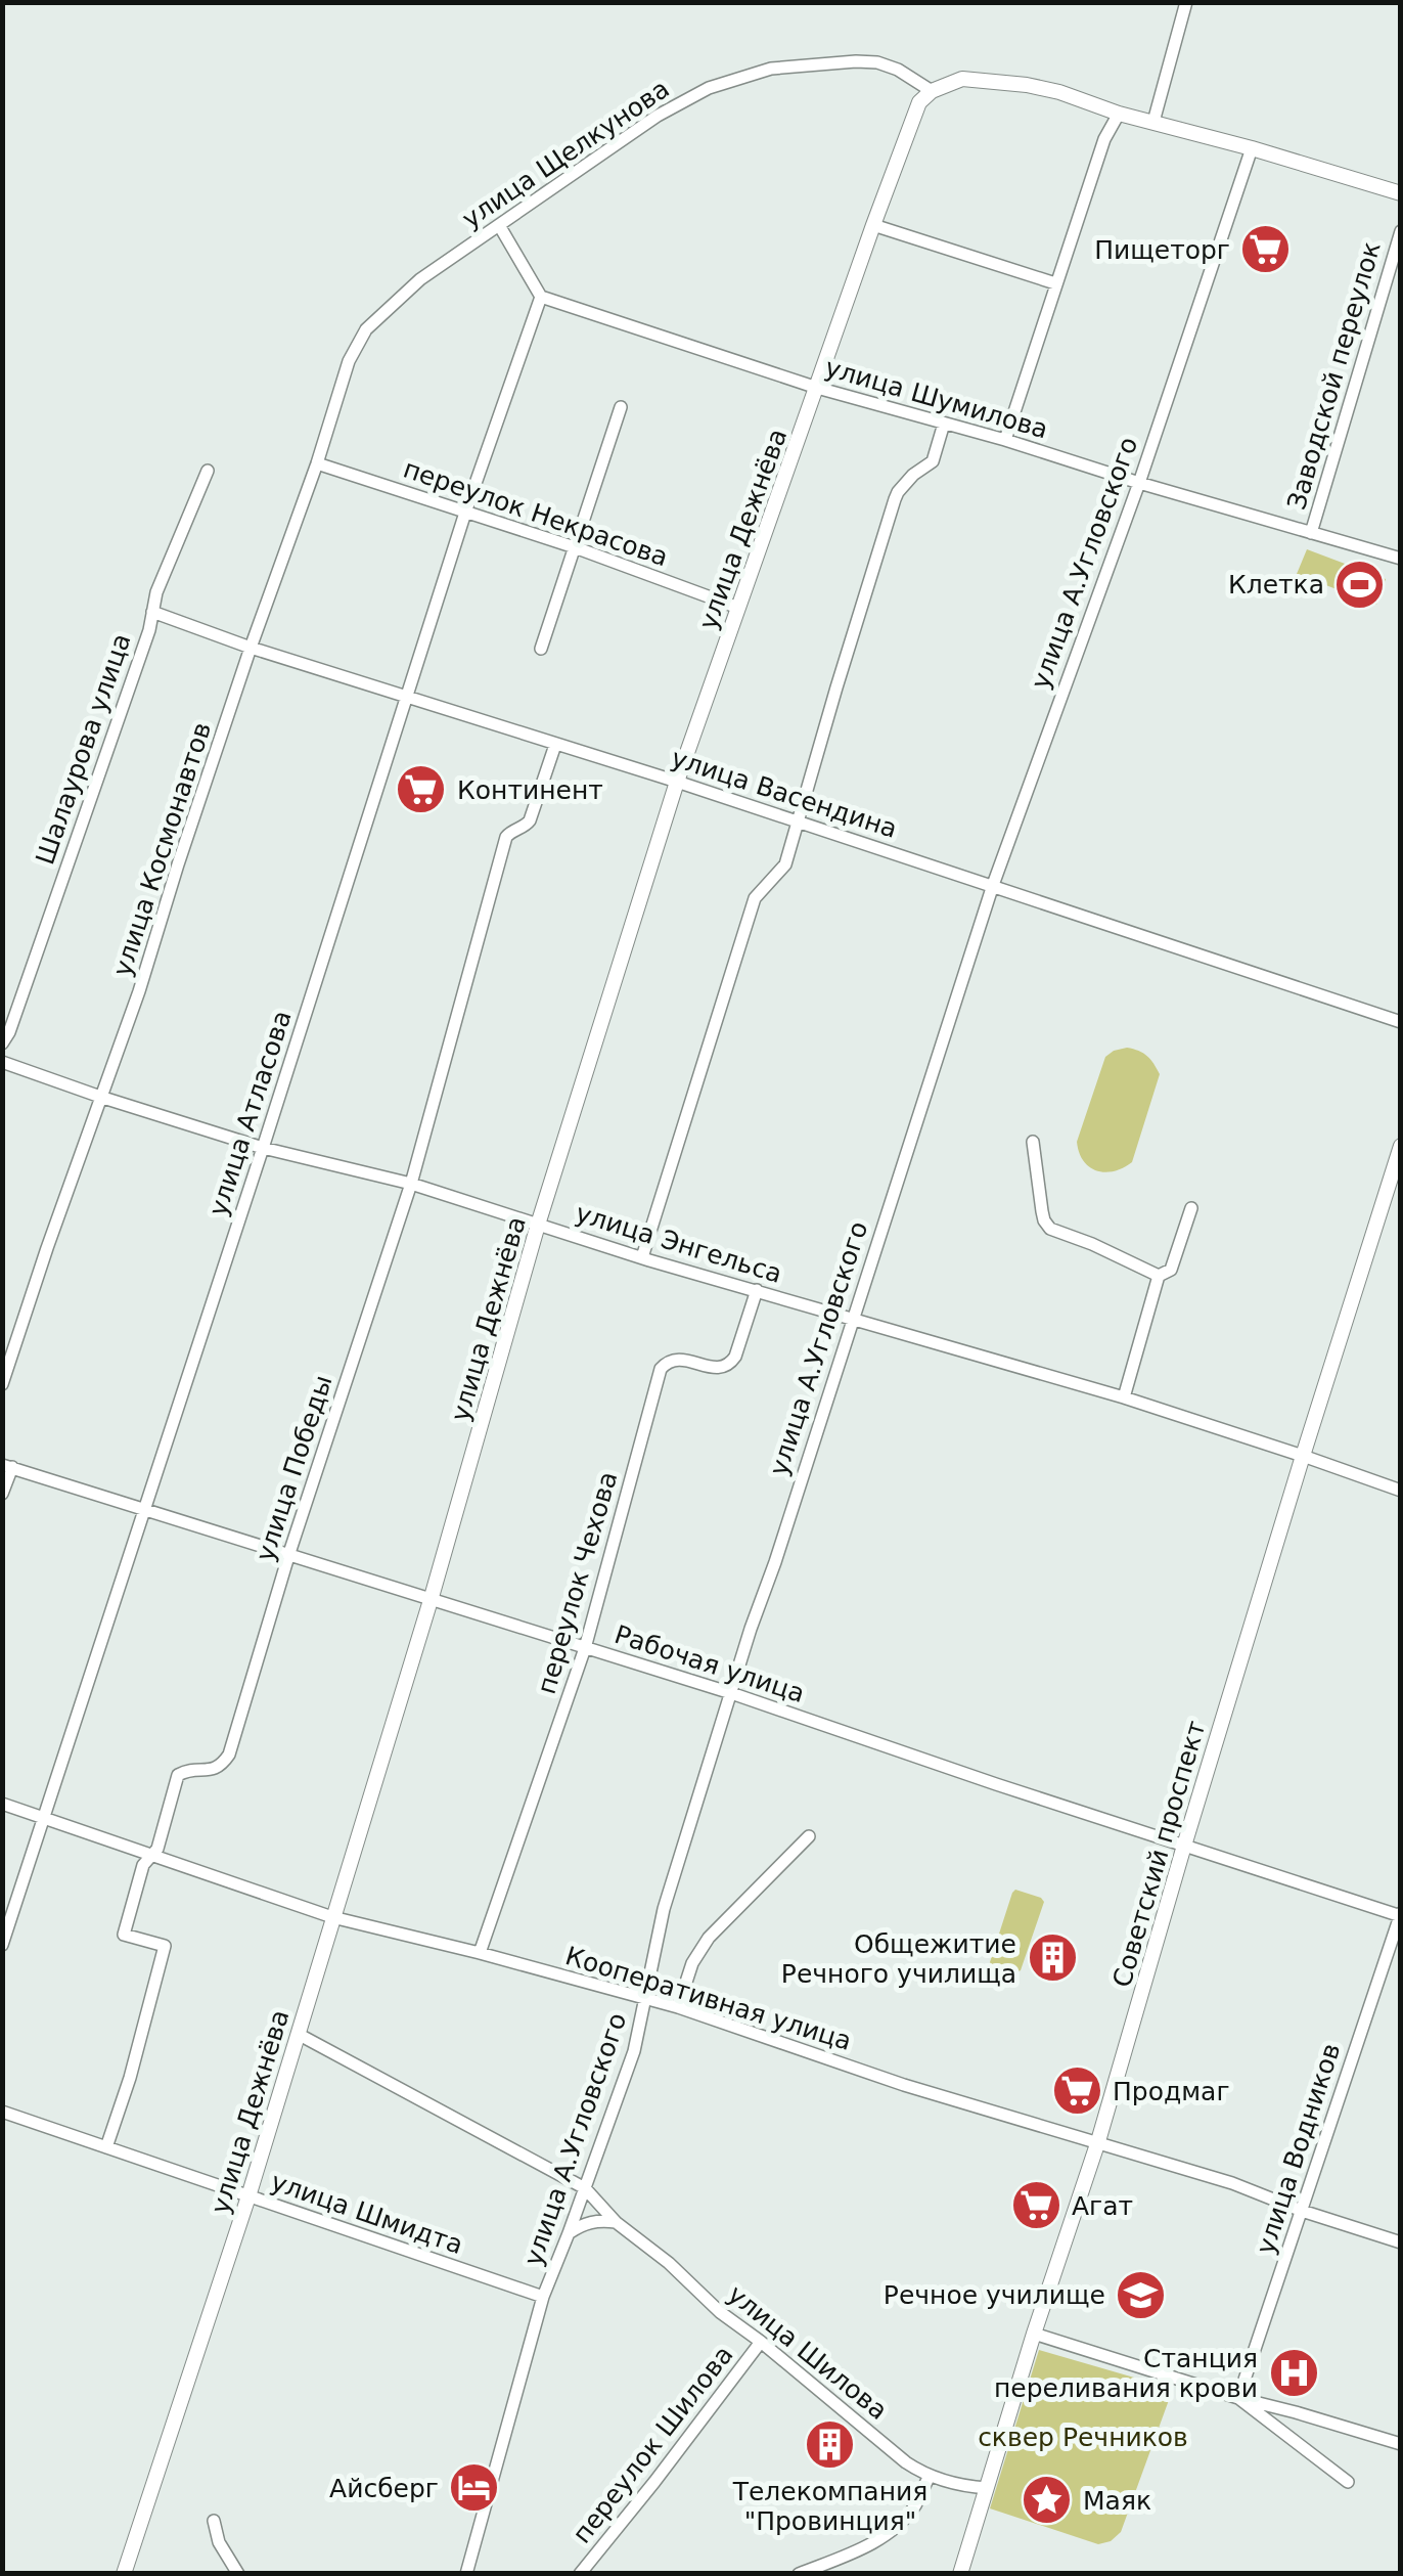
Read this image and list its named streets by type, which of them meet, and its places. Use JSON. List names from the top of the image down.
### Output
{
  "streets": {
    "main road": ["улица Дежнёва", "Советский проспект"],
    "street": [
      "улица Щелкунова",
      "Заводской переулок",
      "улица Шумилова",
      "переулок Некрасова",
      "улица А.Угловского",
      "Шалаурова улица",
      "улица Васендина",
      "улица Космонавтов",
      "улица Атласова",
      "улица Энгельса",
      "улица Победы",
      "переулок Чехова",
      "Рабочая улица",
      "Кооперативная улица",
      "улица Водников",
      "улица Шмидта",
      "улица Шилова",
      "переулок Шилова"
    ]
  },
  "crossings": [
    ["улица Щелкунова", "улица Дежнёва"],
    ["улица Щелкунова", "улица Космонавтов"],
    ["Заводской переулок", "улица Шумилова"],
    ["улица Шумилова", "улица Дежнёва"],
    ["улица Шумилова", "улица А.Угловского"],
    ["улица Шумилова", "улица Атласова"],
    ["переулок Некрасова", "улица Дежнёва"],
    ["переулок Некрасова", "улица Космонавтов"],
    ["переулок Некрасова", "улица Атласова"],
    ["улица Дежнёва", "улица Васендина"],
    ["улица Дежнёва", "улица Энгельса"],
    ["улица Дежнёва", "Рабочая улица"],
    ["улица Дежнёва", "Кооперативная улица"],
    ["улица Дежнёва", "улица Шмидта"],
    ["улица Дежнёва", "улица Шилова"],
    ["улица А.Угловского", "улица Васендина"],
    ["улица А.Угловского", "улица Энгельса"],
    ["улица А.Угловского", "Рабочая улица"],
    ["улица А.Угловского", "Кооперативная улица"],
    ["улица А.Угловского", "улица Шмидта"],
    ["улица А.Угловского", "улица Шилова"],
    ["Шалаурова улица", "улица Васендина"],
    ["улица Васендина", "улица Космонавтов"],
    ["улица Васендина", "улица Атласова"],
    ["улица Васендина", "улица Победы"],
    ["улица Космонавтов", "улица Энгельса"],
    ["улица Атласова", "улица Энгельса"],
    ["улица Атласова", "Рабочая улица"],
    ["улица Атласова", "Кооперативная улица"],
    ["улица Энгельса", "улица Победы"],
    ["улица Энгельса", "переулок Чехова"],
    ["улица Энгельса", "Советский проспект"],
    ["улица Победы", "Рабочая улица"],
    ["улица Победы", "Кооперативная улица"],
    ["улица Победы", "улица Шмидта"],
    ["переулок Чехова", "Рабочая улица"],
    ["переулок Чехова", "Кооперативная улица"],
    ["Рабочая улица", "Советский проспект"],
    ["Рабочая улица", "улица Водников"],
    ["Советский проспект", "Кооперативная улица"],
    ["Советский проспект", "улица Шилова"],
    ["Кооперативная улица", "улица Водников"],
    ["улица Шилова", "переулок Шилова"]
  ],
  "parks": ["сквер Речников"],
  "places": {
    "supermarket": [
      "Пищеторг",
      "Континент",
      "Продмаг",
      "Агат"
    ],
    "sports": ["Клетка"],
    "building": ["Общежитие Речного училища", "Телекомпания \"Провинция\""],
    "school or university": ["Речное училище"],
    "hospital": ["Станция переливания крови"],
    "hotel": ["Айсберг"],
    "place": ["Маяк"]
  }
}
